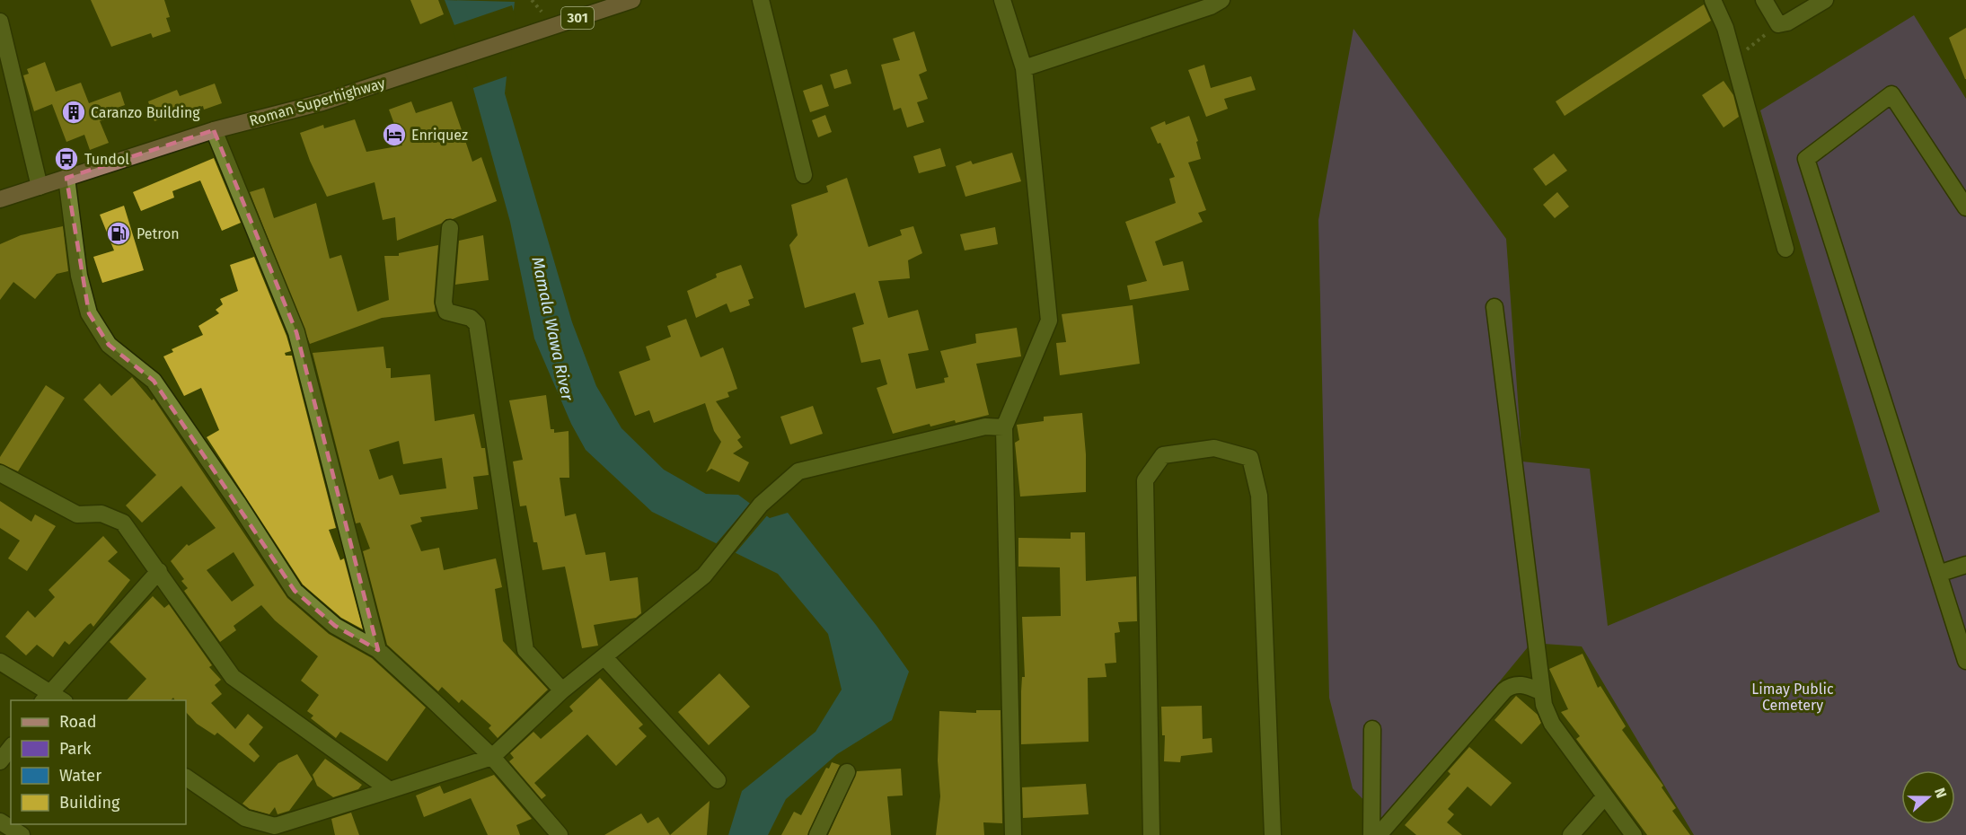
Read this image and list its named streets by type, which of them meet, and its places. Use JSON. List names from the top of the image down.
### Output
{
  "streets": {
    "main road": ["301", "Roman Superhighway"]
  },
  "water": ["Mamala Wawa River"],
  "parks": ["Limay Public Cemetery"],
  "places": {
    "building": ["Caranzo Building"],
    "hotel": ["Enriquez"],
    "bus stop": ["Tundol"],
    "fuel station": ["Petron"]
  },
  "legend": [
    "Road",
    "Park",
    "Water",
    "Building"
  ],
  "north": "right"
}
